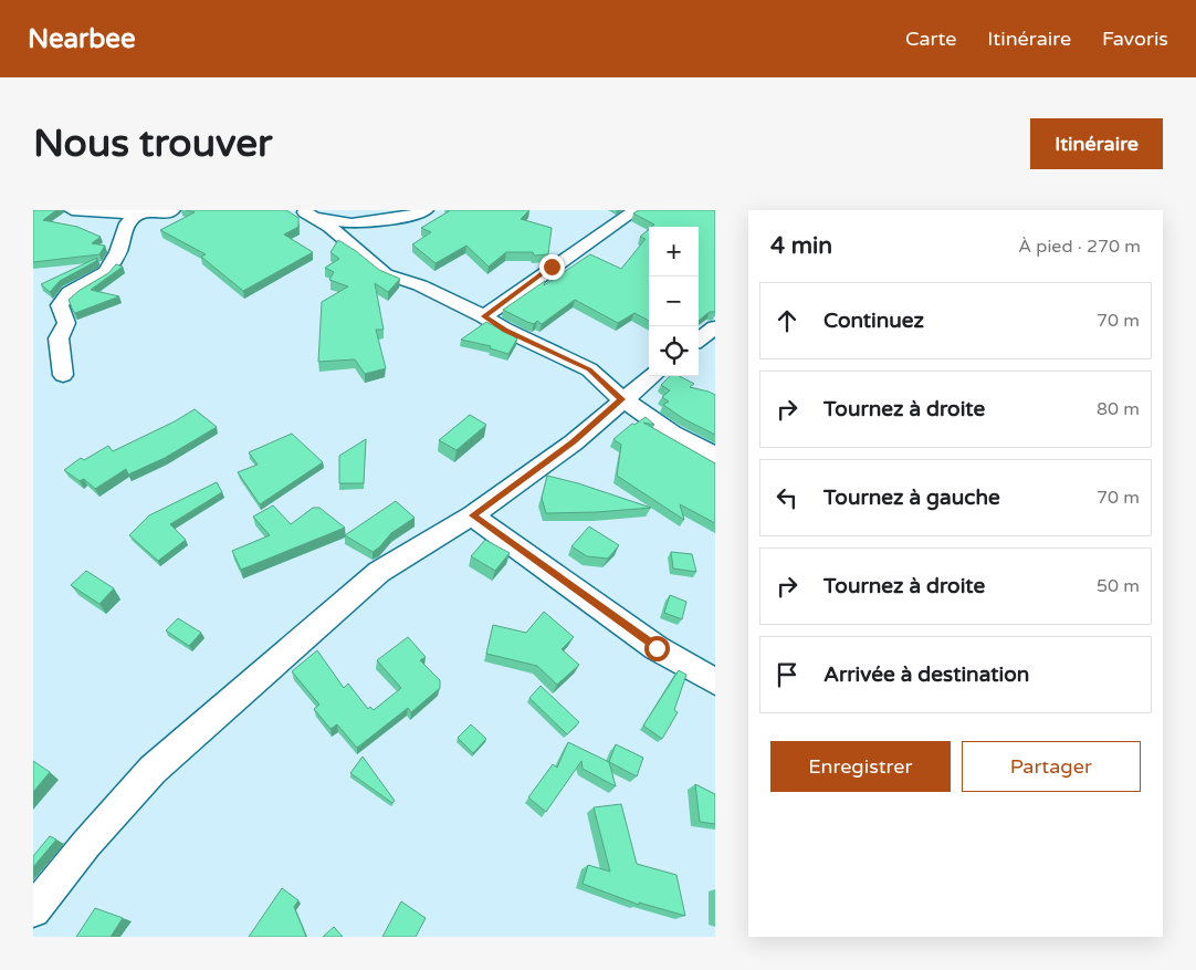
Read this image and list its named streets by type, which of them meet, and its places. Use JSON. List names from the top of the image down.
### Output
{
  "page": {
    "header": "Nearbee",
    "nav": ["Carte", "Itinéraire", "Favoris"],
    "buttons": [
      "Itinéraire",
      ["Enregistrer", "Partager"]
    ],
    "title": "Nous trouver",
    "heading": ["4 min", "À pied · 270 m"],
    "map_buttons": ["+", "−"],
    "list": [
      ["Continuez", "70 m"],
      ["Tournez à droite", "80 m"],
      ["Tournez à gauche", "70 m"],
      ["Tournez à droite", "50 m"],
      "Arrivée à destination"
    ]
  }
}
